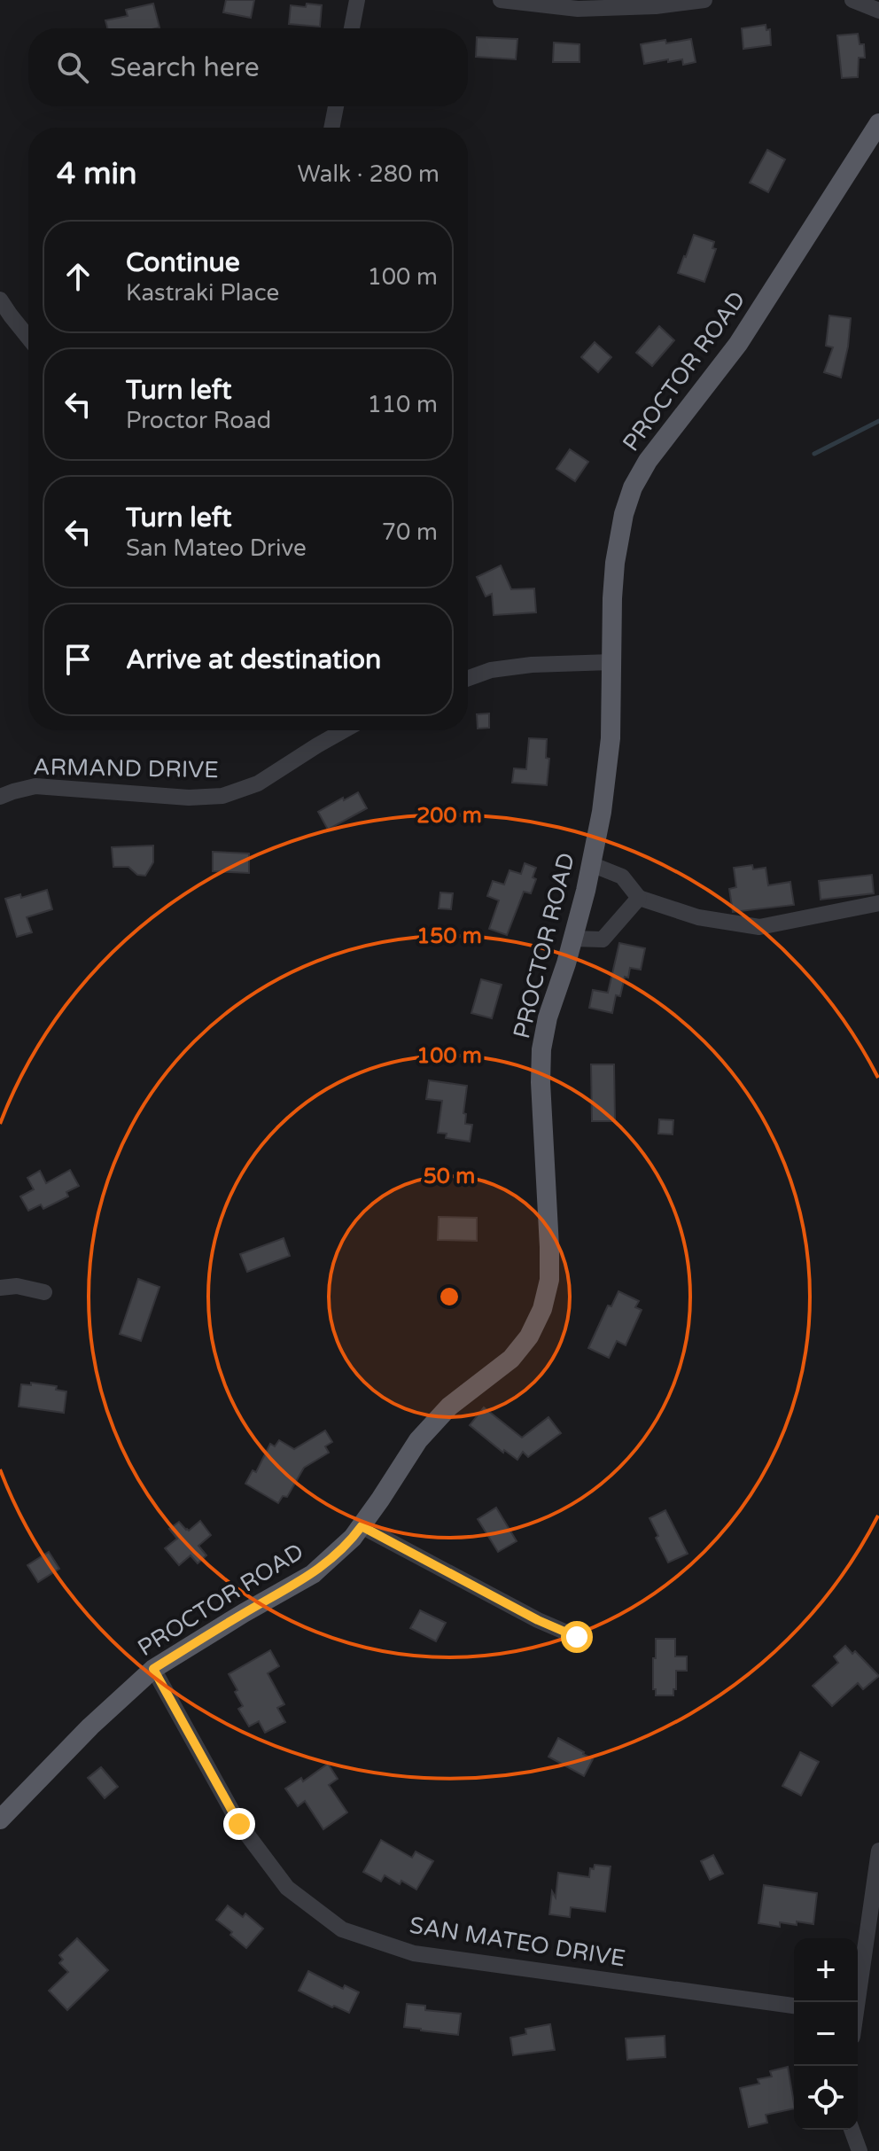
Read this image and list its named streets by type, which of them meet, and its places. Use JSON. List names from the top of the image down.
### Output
{
  "streets": {
    "main road": ["PROCTOR ROAD"],
    "street": ["ARMAND DRIVE", "SAN MATEO DRIVE"]
  },
  "crossings": [
    ["PROCTOR ROAD", "SAN MATEO DRIVE"]
  ],
  "page": {
    "search": "Search here",
    "heading": ["4 min", "Walk · 280 m"],
    "list": [
      ["Continue", "Kastraki Place", "100 m"],
      ["Turn left", "Proctor Road", "110 m"],
      ["Turn left", "San Mateo Drive", "70 m"],
      "Arrive at destination"
    ],
    "map_buttons": ["+", "−"]
  },
  "rings": [
    "200 m",
    "150 m",
    "100 m",
    "50 m"
  ]
}
